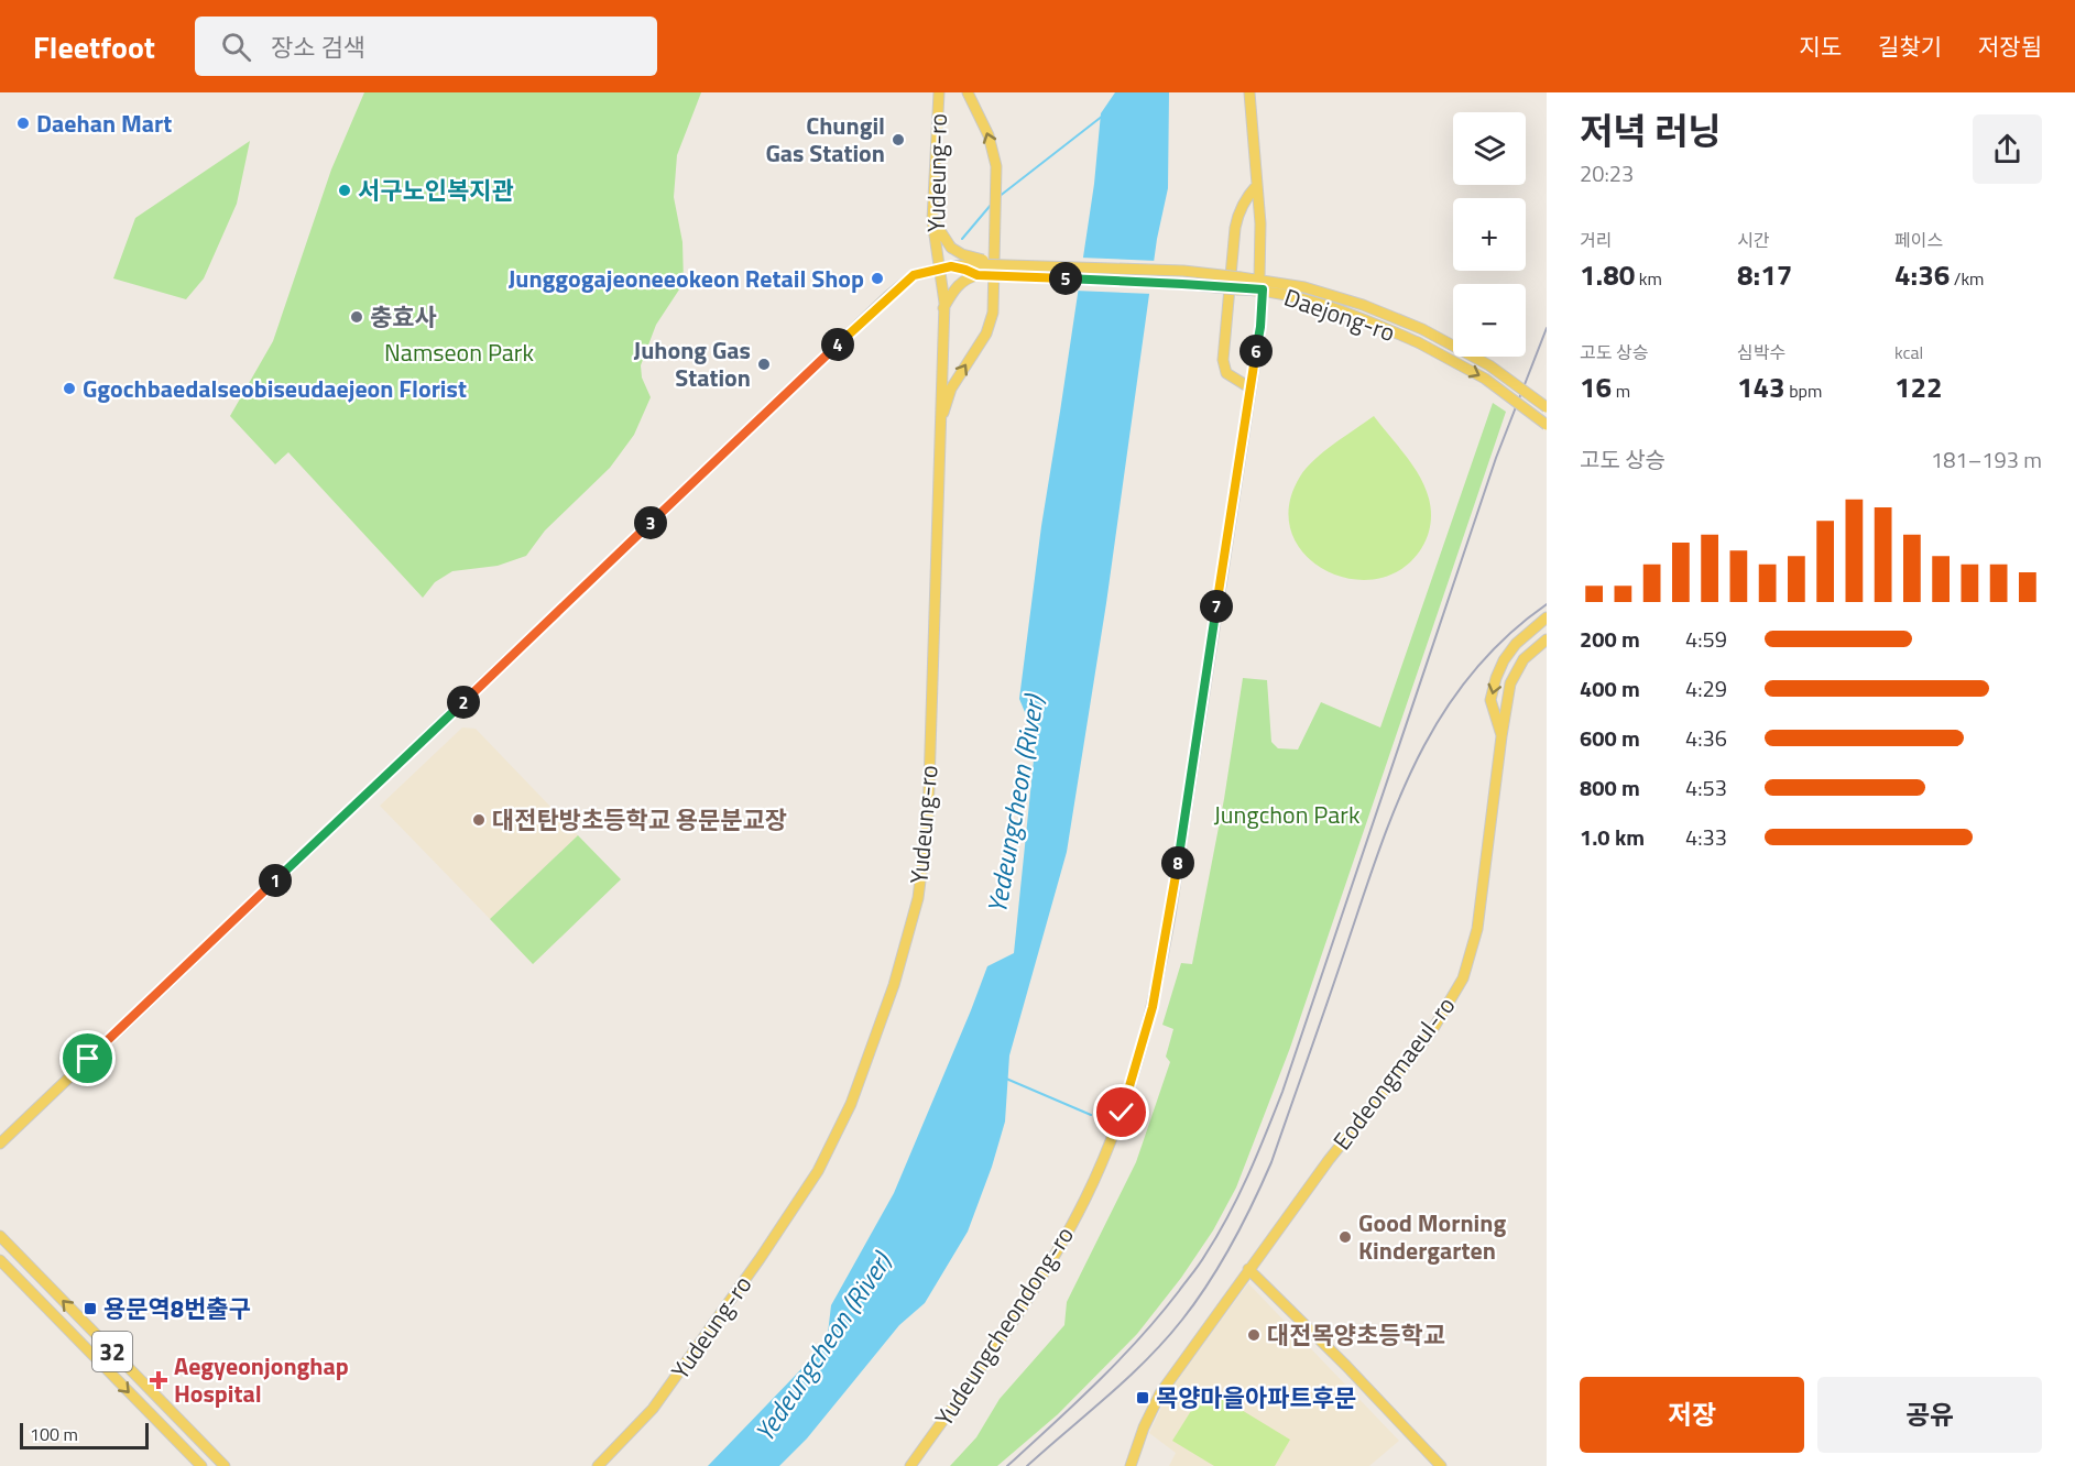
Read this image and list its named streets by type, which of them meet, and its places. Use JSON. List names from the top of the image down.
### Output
{
  "streets": {
    "main road": [
      "Yudeung-ro",
      "Daejong-ro",
      "Eodeongmaeul-ro",
      "Yudeungcheondong-ro",
      "32"
    ]
  },
  "crossings": [
    ["Yudeung-ro", "Daejong-ro"],
    ["Daejong-ro", "Yudeungcheondong-ro"]
  ],
  "water": ["Yedeungcheon (River)"],
  "parks": ["Namseon Park", "Jungchon Park"],
  "places": {
    "other": [
      "Daehan Mart",
      "Chungil Gas Station",
      "서구노인복지관",
      "Junggogajeoneeokeon Retail Shop",
      "충효사",
      "Juhong Gas Station",
      "Ggochbaedalseobiseudaejeon Florist",
      "대전탄방초등학교 용문분교장",
      "Good Morning Kindergarten",
      "대전목양초등학교"
    ],
    "transit": ["용문역8번출구", "목양마을아파트후문"],
    "health": ["Aegyeonjonghap Hospital"]
  },
  "scale_bar": "100 m",
  "page": {
    "header": "Fleetfoot",
    "search": "장소 검색",
    "nav": ["지도", "길찾기", "저장됨"],
    "heading": ["저녁 러닝", "20:23"],
    "map_buttons": ["+", "−"],
    "stats": [
      ["거리", "1.80 km"],
      ["시간", "8:17"],
      ["페이스", "4:36 /km"],
      ["고도 상승", "16 m"],
      ["심박수", "143 bpm"],
      ["kcal", "122"]
    ],
    "pins": [
      "5",
      "4",
      "6",
      "3",
      "7",
      "2",
      "8",
      "1"
    ],
    "chart": ["고도 상승", "181–193 m"],
    "list": [
      {
        "name": "200 m",
        "note": "4:59"
      },
      {
        "name": "400 m",
        "note": "4:29"
      },
      {
        "name": "600 m",
        "note": "4:36"
      },
      {
        "name": "800 m",
        "note": "4:53"
      },
      {
        "name": "1.0 km",
        "note": "4:33"
      }
    ],
    "buttons": ["저장", "공유"],
    "scale": "100 m"
  }
}
